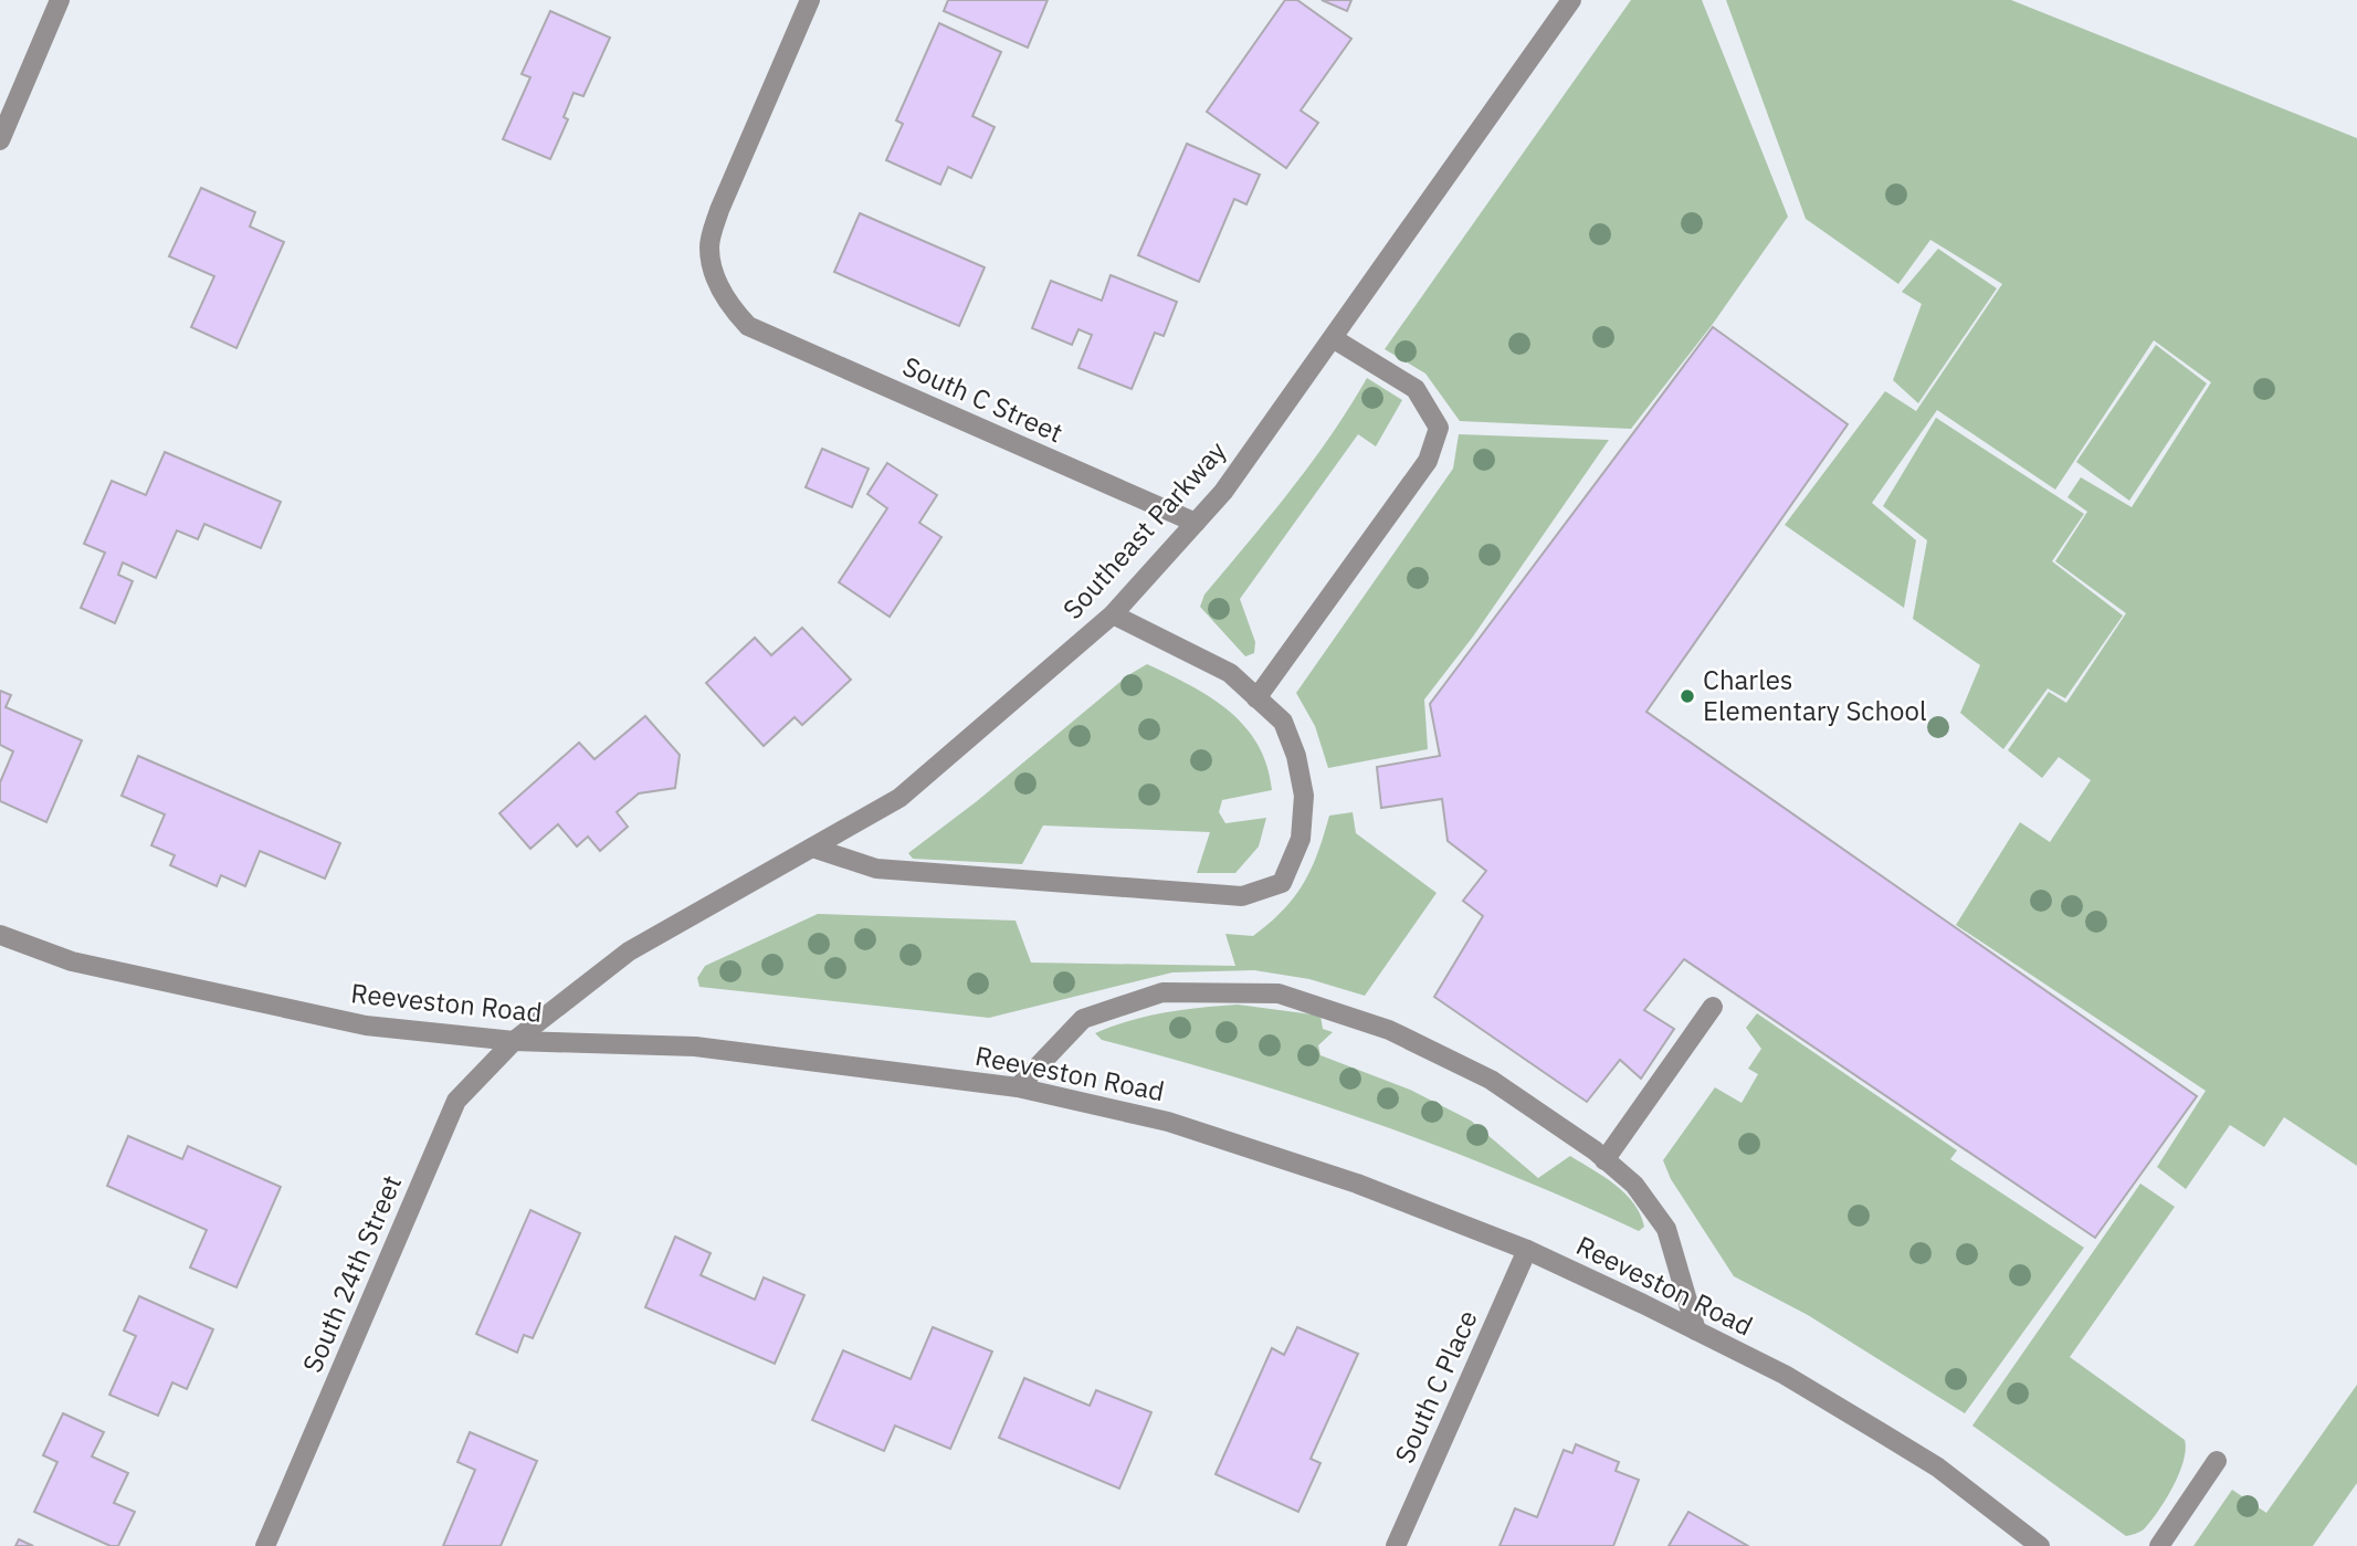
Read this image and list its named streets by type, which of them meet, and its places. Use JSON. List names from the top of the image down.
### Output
{
  "streets": {
    "street": [
      "South C Street",
      "Southeast Parkway",
      "Reeveston Road",
      "South 24th Street",
      "South C Place"
    ]
  },
  "crossings": [
    ["South C Street", "Southeast Parkway"],
    ["Southeast Parkway", "Reeveston Road"],
    ["Southeast Parkway", "South 24th Street"],
    ["Reeveston Road", "South 24th Street"],
    ["Reeveston Road", "South C Place"]
  ],
  "places": ["Charles Elementary School"]
}
